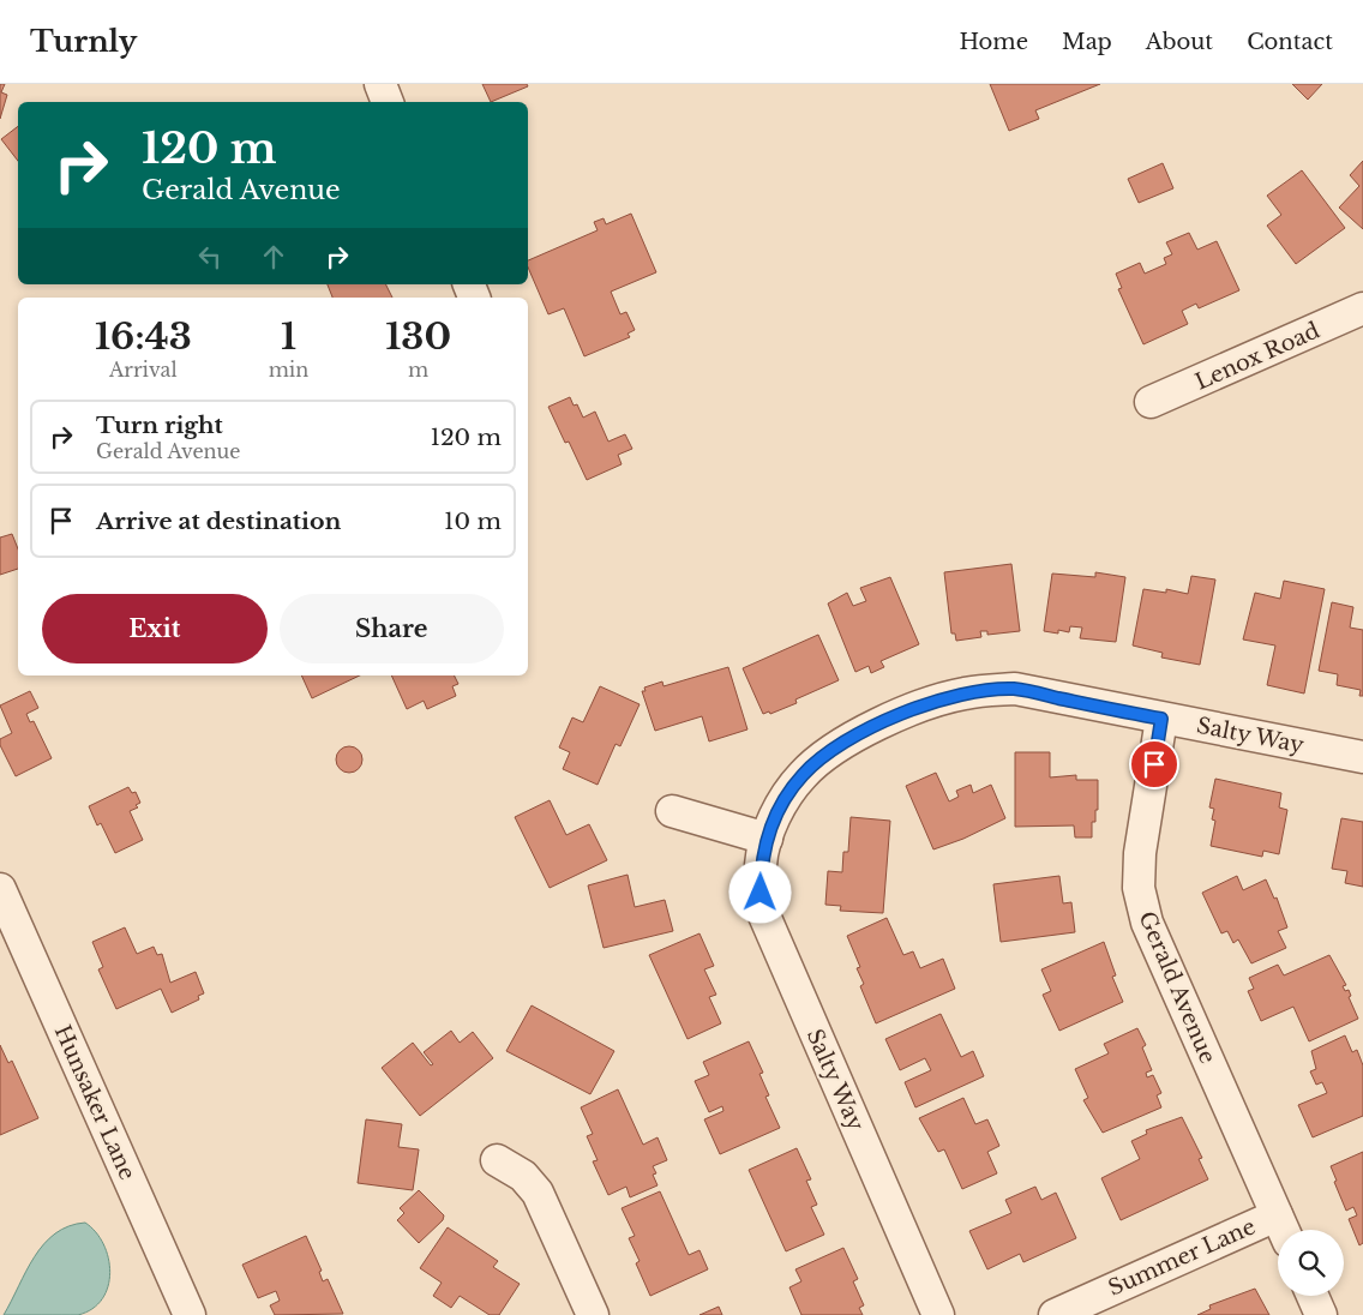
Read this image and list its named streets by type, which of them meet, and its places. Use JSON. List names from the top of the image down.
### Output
{
  "streets": {
    "street": [
      "Lenox Road",
      "Salty Way",
      "Gerald Avenue",
      "Hunsaker Lane",
      "Summer Lane"
    ]
  },
  "crossings": [
    ["Salty Way", "Gerald Avenue"],
    ["Gerald Avenue", "Summer Lane"]
  ],
  "page": {
    "header": "Turnly",
    "nav": [
      "Home",
      "Map",
      "About",
      "Contact"
    ],
    "turn": ["120 m", "Gerald Avenue"],
    "eta": [
      "16:43",
      "Arrival",
      "1",
      "min",
      "130",
      "m"
    ],
    "list": [
      {
        "name": "Turn right",
        "note": "Gerald Avenue",
        "value": "120 m"
      },
      {
        "name": "Arrive at destination",
        "value": "10 m"
      }
    ],
    "buttons": ["Exit", "Share"]
  }
}
